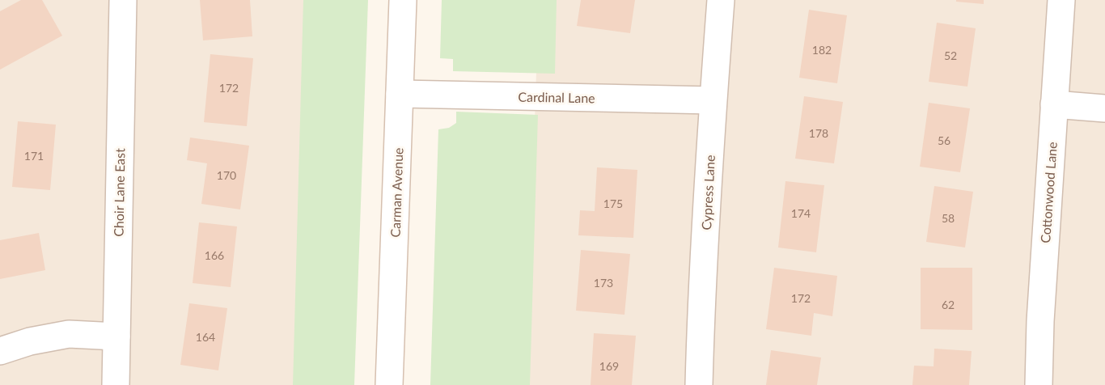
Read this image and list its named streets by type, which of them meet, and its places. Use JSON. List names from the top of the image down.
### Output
{
  "streets": {
    "street": [
      "Cardinal Lane",
      "Choir Lane East",
      "Carman Avenue",
      "Cypress Lane",
      "Cottonwood Lane"
    ]
  },
  "crossings": [
    ["Cardinal Lane", "Carman Avenue"],
    ["Cardinal Lane", "Cypress Lane"]
  ],
  "house_numbers": [
    "182",
    "52",
    "172",
    "178",
    "56",
    "171",
    "170",
    "175",
    "174",
    "58",
    "166",
    "173",
    "172",
    "62",
    "164",
    "169"
  ]
}
